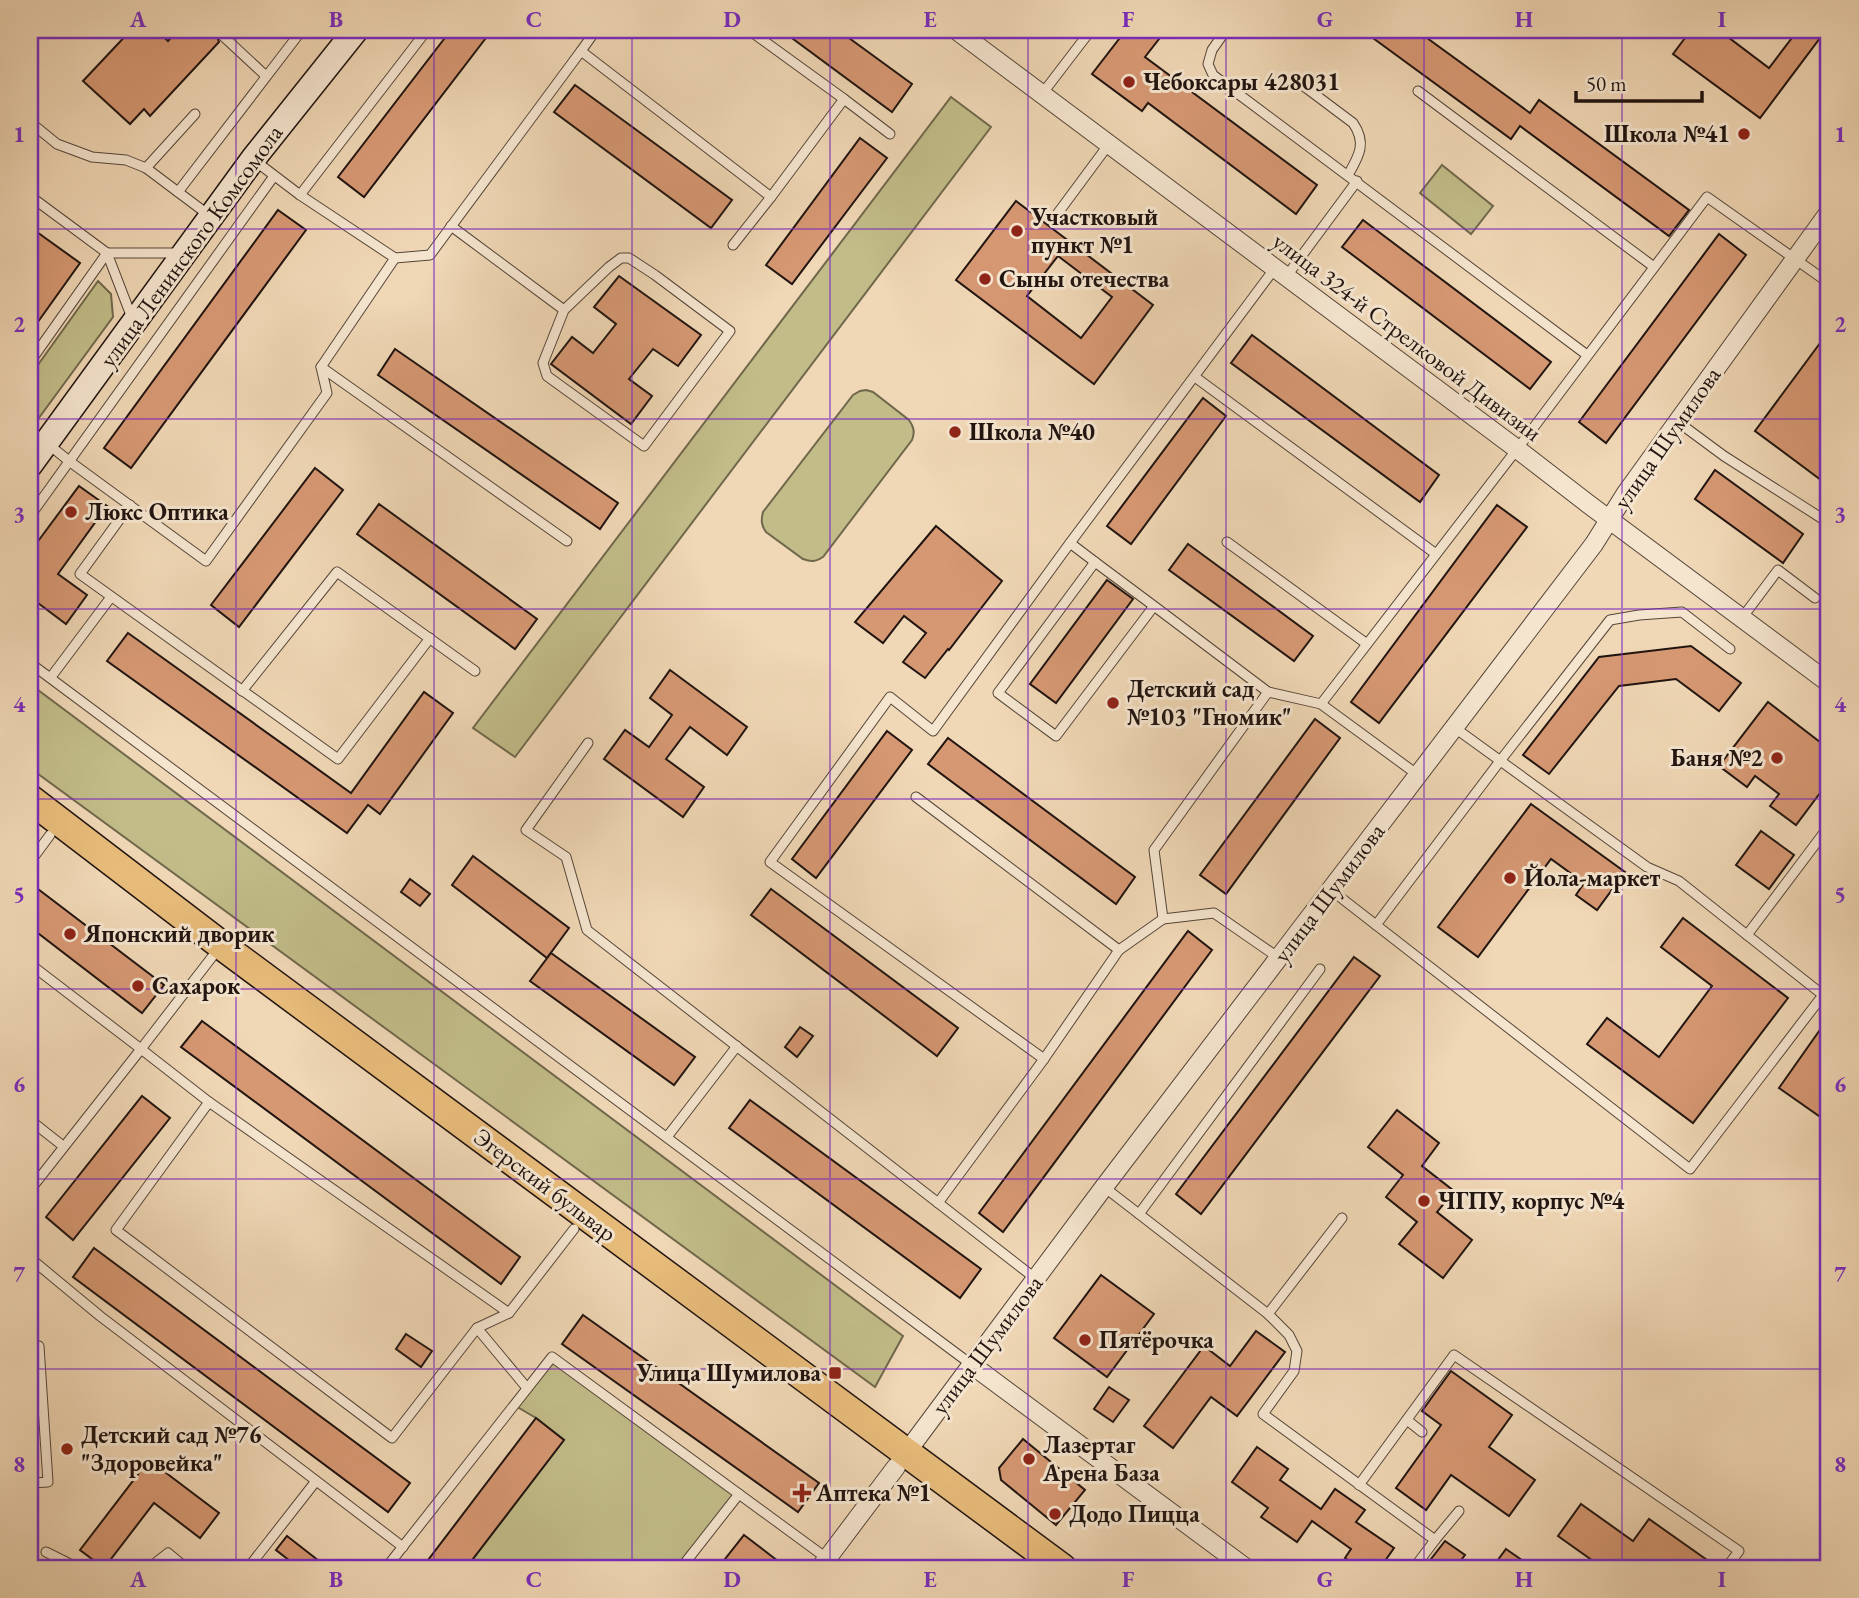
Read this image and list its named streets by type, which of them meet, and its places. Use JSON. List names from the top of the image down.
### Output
{
  "streets": {
    "main road": ["улица Ленинского Комсомола", "Эгерский бульвар"],
    "street": ["улица 324-й Стрелковой Дивизии", "улица Шумилова"]
  },
  "crossings": [
    ["улица 324-й Стрелковой Дивизии", "улица Шумилова"],
    ["улица Шумилова", "Эгерский бульвар"]
  ],
  "places": {
    "other": [
      "Чебоксары 428031",
      "Школа №41",
      "Участковый пункт №1",
      "Сыны отечества",
      "Школа №40",
      "Люкс Оптика",
      "Детский сад №103 \"Гномик\"",
      "Баня №2",
      "Йола-маркет",
      "Японский дворик",
      "Сахарок",
      "ЧГПУ, корпус №4",
      "Пятёрочка",
      "Детский сад №76 \"Здоровейка\"",
      "Лазертаг Арена База",
      "Додо Пицца"
    ],
    "transit": ["Улица Шумилова"],
    "health": ["Аптека №1"]
  },
  "scale_bar": "50 m",
  "grid": {
    "columns": [
      "A",
      "B",
      "C",
      "D",
      "E",
      "F",
      "G",
      "H",
      "I"
    ],
    "rows": [
      "1",
      "2",
      "3",
      "4",
      "5",
      "6",
      "7",
      "8"
    ]
  }
}
